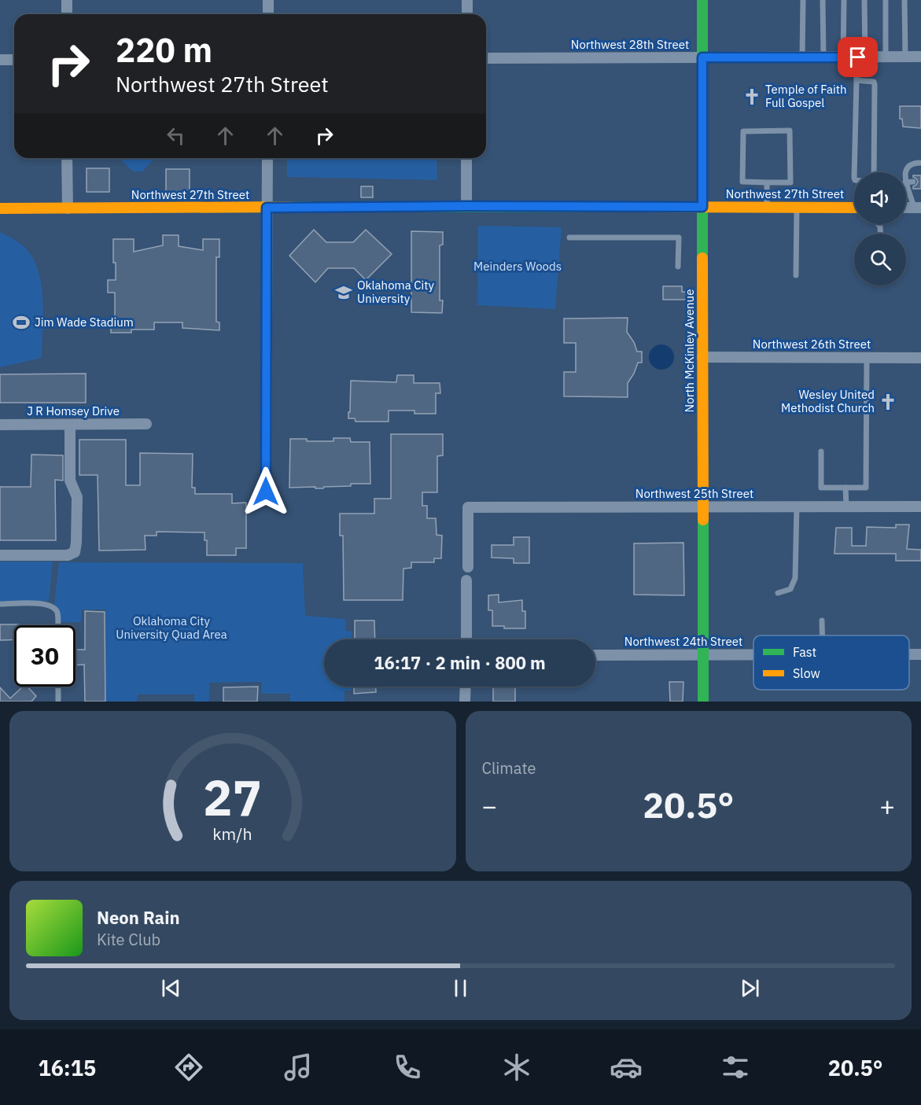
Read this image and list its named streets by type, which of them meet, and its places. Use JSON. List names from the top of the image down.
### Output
{
  "streets": {
    "street": [
      "Northwest 28th Street",
      "Northwest 27th Street",
      "Northwest 26th Street",
      "North McKinley Avenue",
      "J R Homsey Drive",
      "Northwest 25th Street",
      "Northwest 24th Street"
    ]
  },
  "crossings": [
    ["Northwest 28th Street", "North McKinley Avenue"],
    ["Northwest 27th Street", "North McKinley Avenue"],
    ["Northwest 26th Street", "North McKinley Avenue"],
    ["North McKinley Avenue", "Northwest 25th Street"],
    ["North McKinley Avenue", "Northwest 24th Street"]
  ],
  "parks": ["Meinders Woods", "Oklahoma City University Quad Area"],
  "places": {
    "church": ["Temple of Faith Full Gospel", "Wesley United Methodist Church"],
    "school or university": ["Oklahoma City University"],
    "sports": ["Jim Wade Stadium"]
  },
  "legend": ["Fast", "Slow"],
  "page": {
    "turn": ["220 m", "Northwest 27th Street"],
    "limit": "30",
    "trip": "16:17 · 2 min · 800 m",
    "tile": "Climate",
    "heat": ["−", "20.5°", "+"],
    "song": ["Neon Rain", "Kite Club"],
    "tabs": ["16:15", "20.5°"],
    "gauge": ["27", "km/h"]
  }
}
